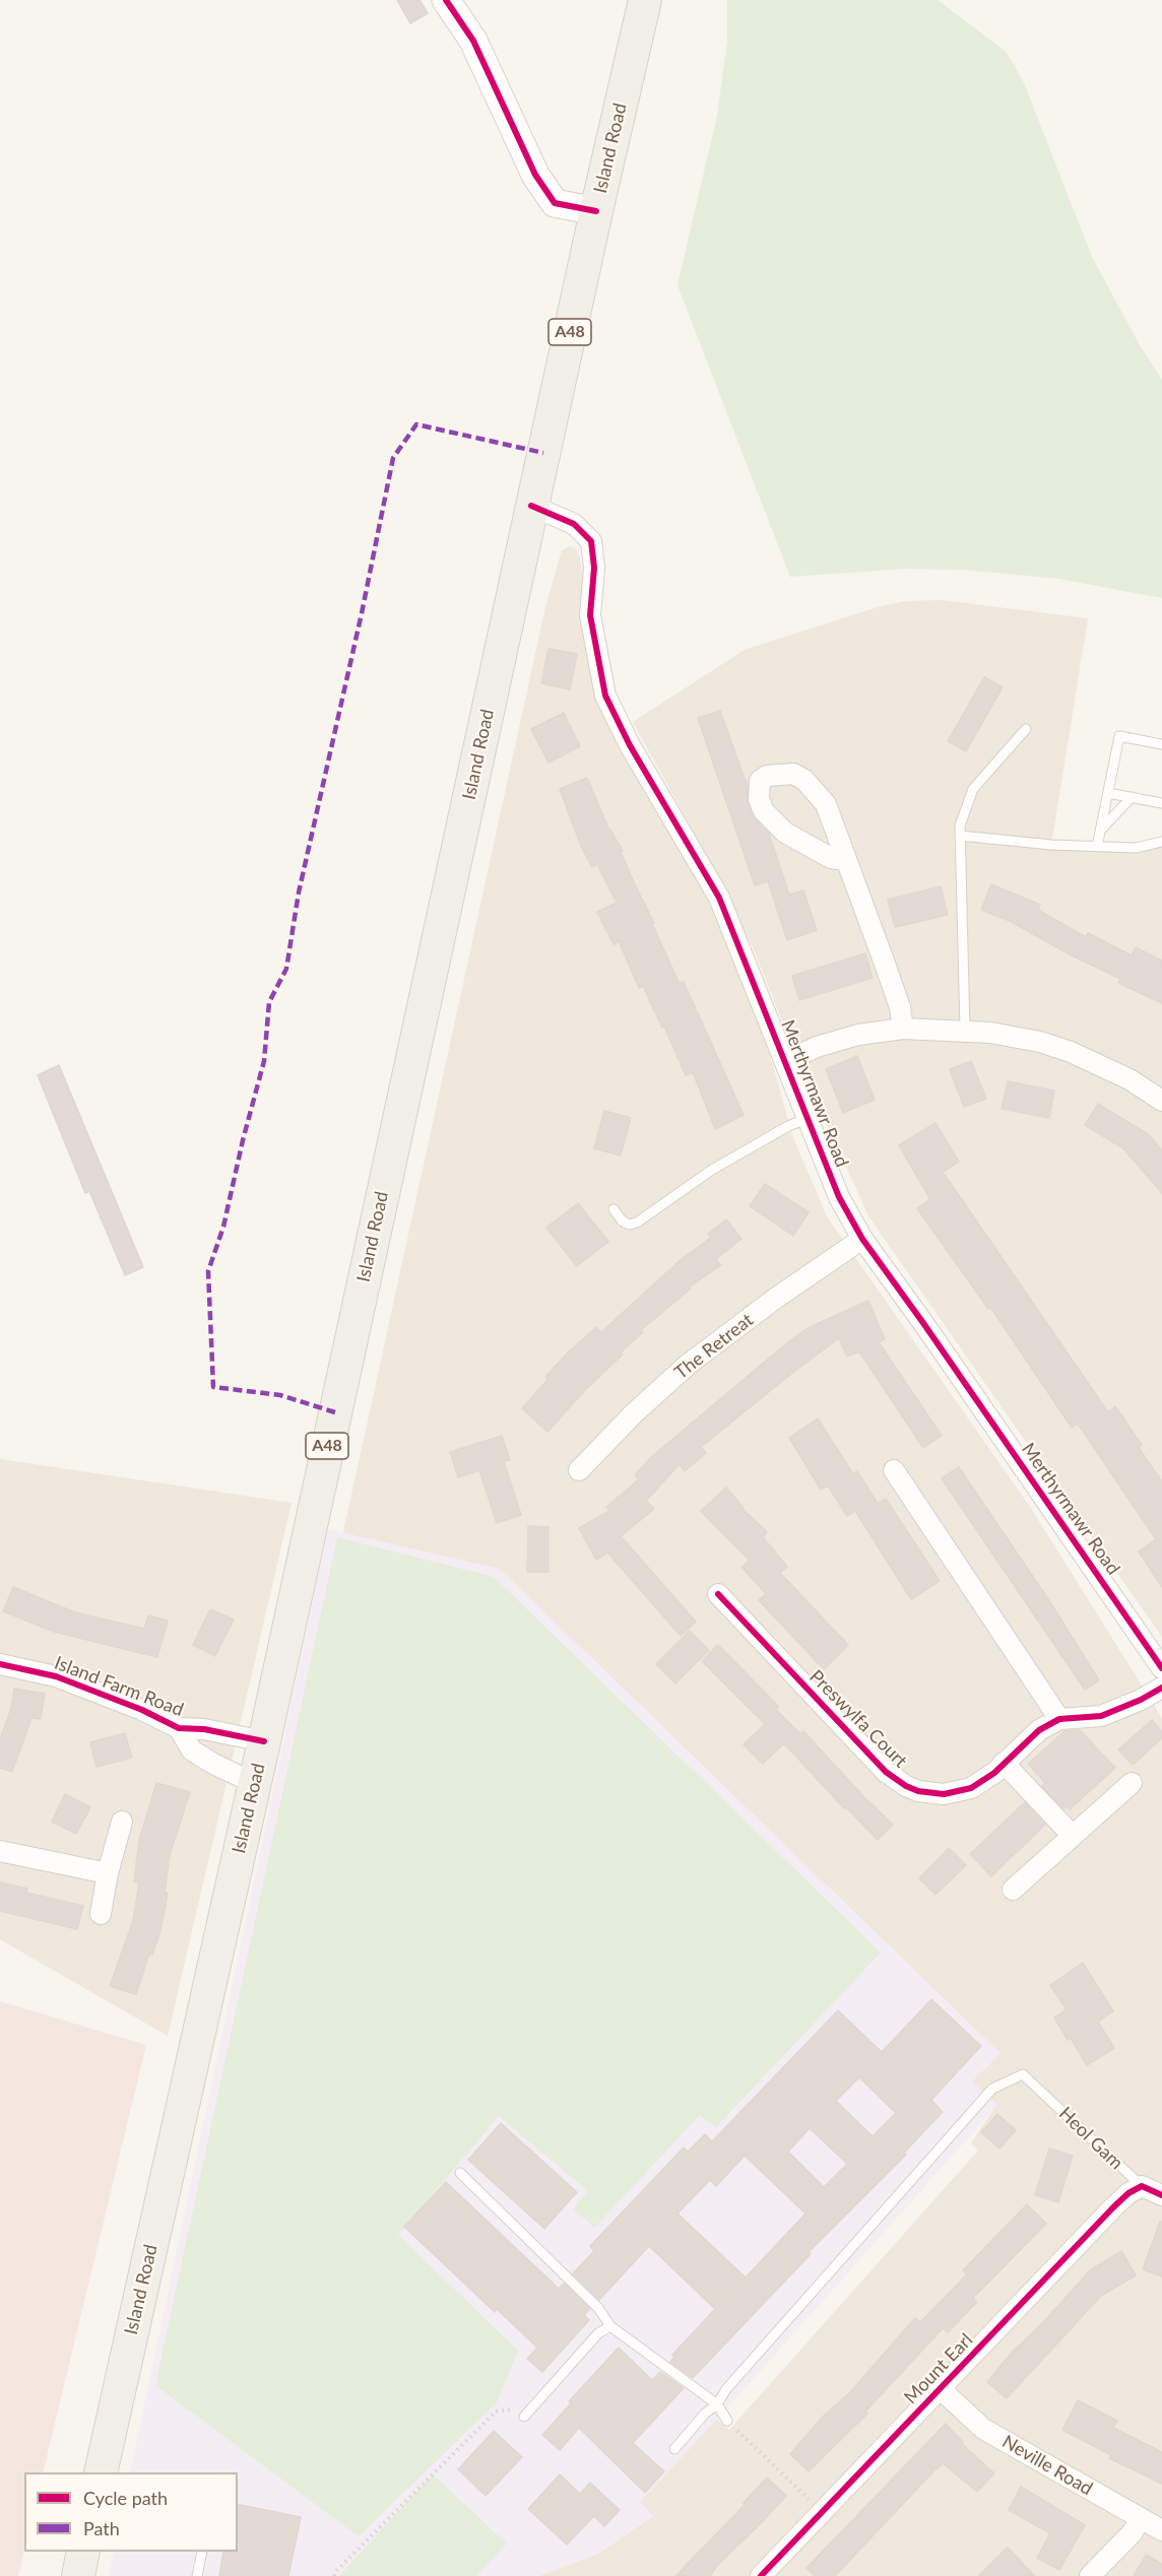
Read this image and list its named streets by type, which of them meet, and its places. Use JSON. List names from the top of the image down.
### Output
{
  "streets": {
    "main road": ["Island Road", "A48"],
    "street": [
      "Merthyrmawr Road",
      "The Retreat",
      "Island Farm Road",
      "Preswylfa Court",
      "Heol Gam",
      "Mount Earl",
      "Neville Road"
    ]
  },
  "crossings": [
    ["Island Road", "Merthyrmawr Road"],
    ["Island Road", "Island Farm Road"],
    ["Merthyrmawr Road", "The Retreat"],
    ["Heol Gam", "Mount Earl"],
    ["Mount Earl", "Neville Road"]
  ],
  "legend": ["Cycle path", "Path"]
}
